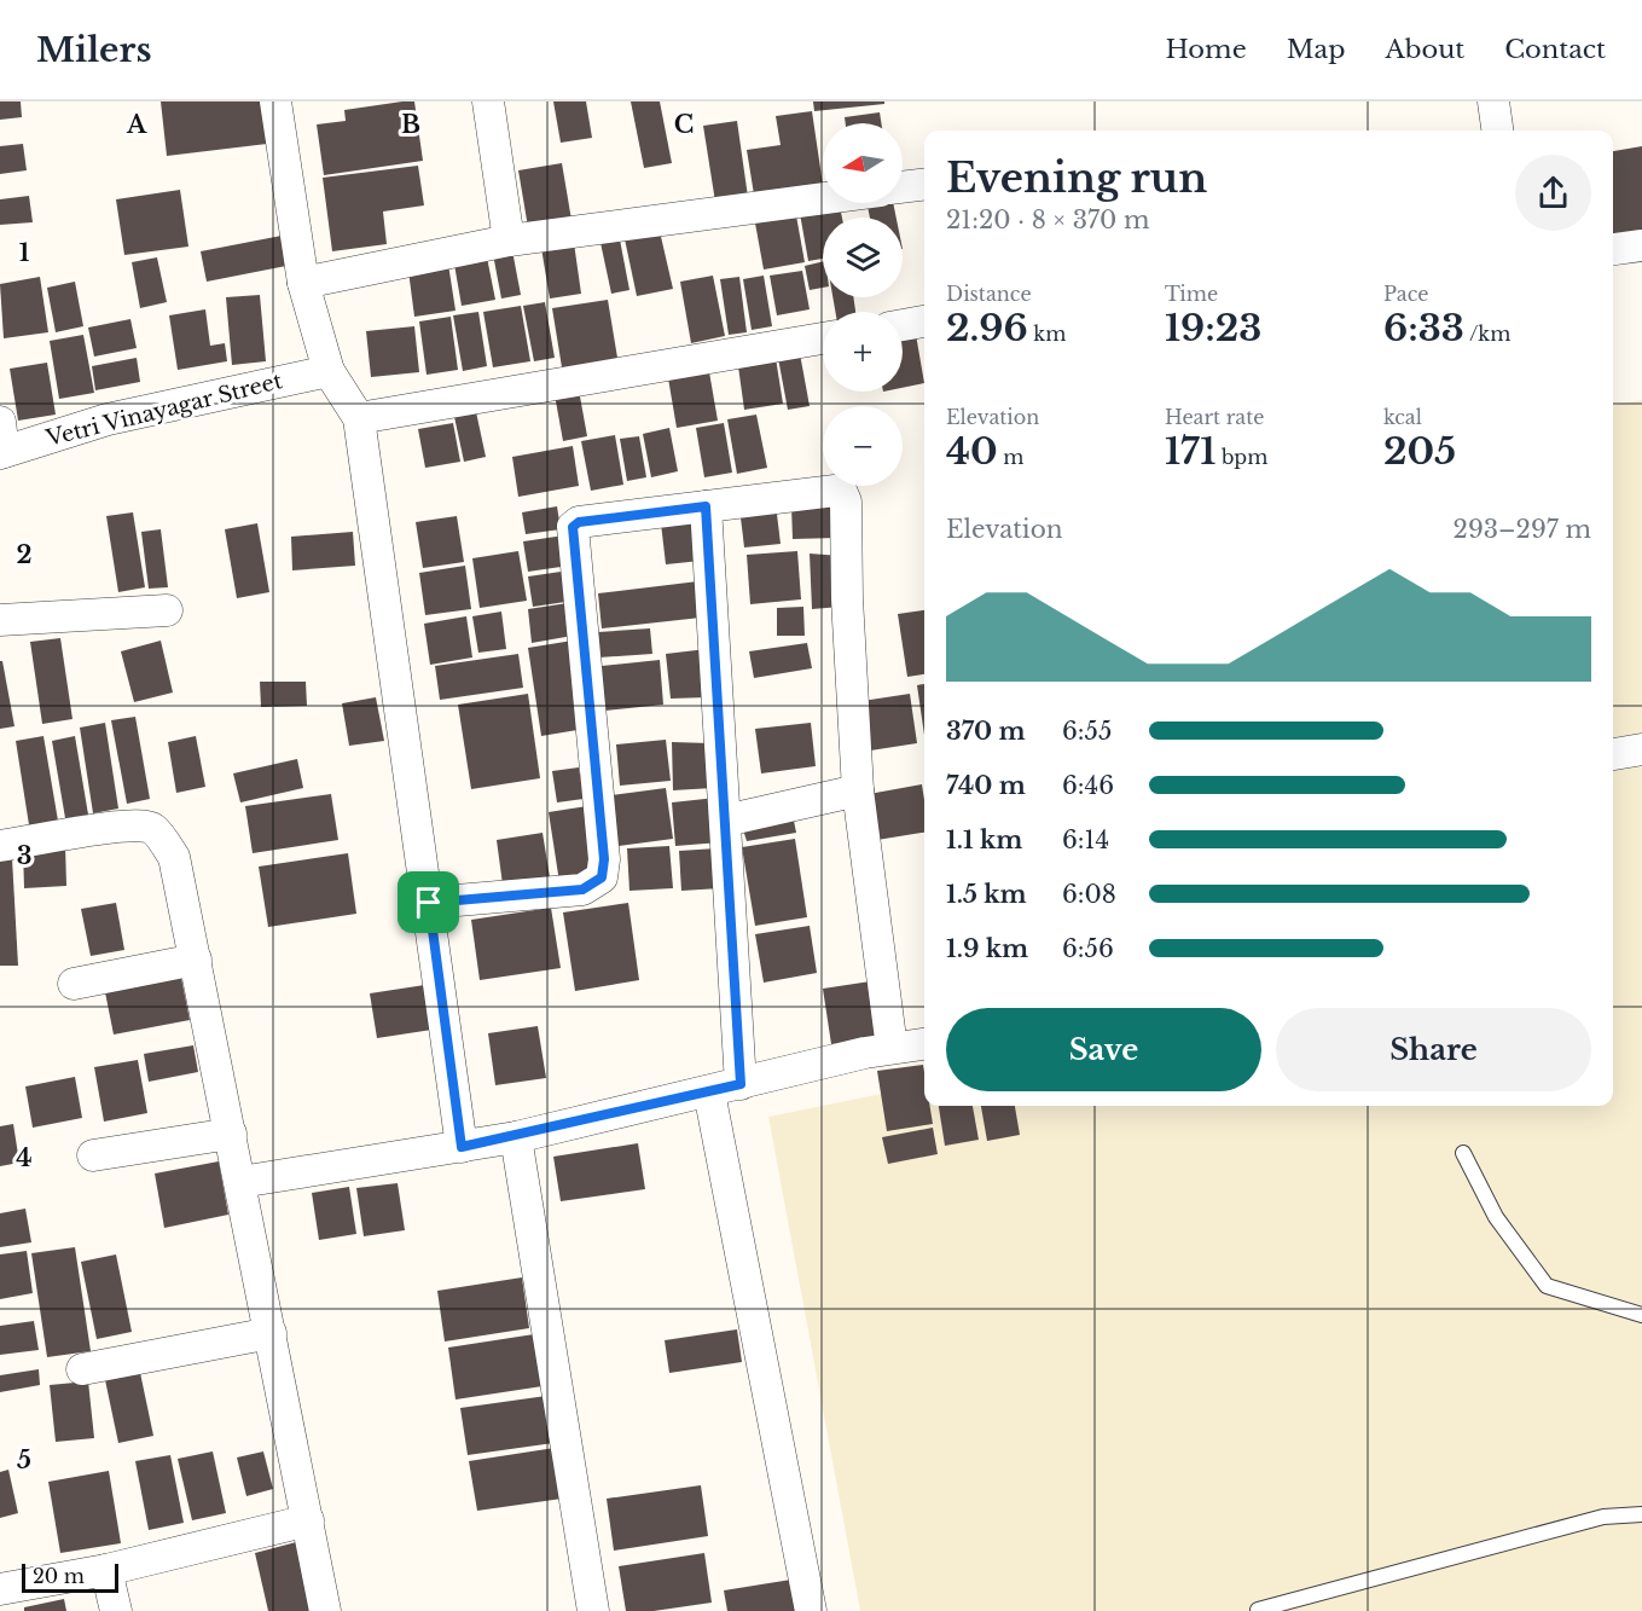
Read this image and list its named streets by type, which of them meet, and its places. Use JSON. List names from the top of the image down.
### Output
{
  "streets": {
    "street": ["Vetri Vinayagar Street"]
  },
  "scale_bar": "20 m",
  "north": "left",
  "page": {
    "header": "Milers",
    "nav": [
      "Home",
      "Map",
      "About",
      "Contact"
    ],
    "map_buttons": ["+", "−"],
    "heading": ["Evening run", "21:20 · 8 × 370 m"],
    "stats": [
      ["Distance", "2.96 km"],
      ["Time", "19:23"],
      ["Pace", "6:33 /km"],
      ["Elevation", "40 m"],
      ["Heart rate", "171 bpm"],
      ["kcal", "205"]
    ],
    "chart": ["Elevation", "293–297 m"],
    "list": [
      {
        "name": "370 m",
        "note": "6:55"
      },
      {
        "name": "740 m",
        "note": "6:46"
      },
      {
        "name": "1.1 km",
        "note": "6:14"
      },
      {
        "name": "1.5 km",
        "note": "6:08"
      },
      {
        "name": "1.9 km",
        "note": "6:56"
      }
    ],
    "buttons": ["Save", "Share"],
    "scale": "20 m"
  },
  "grid": {
    "columns": ["A", "B", "C"],
    "rows": [
      "1",
      "2",
      "3",
      "4",
      "5"
    ]
  }
}
